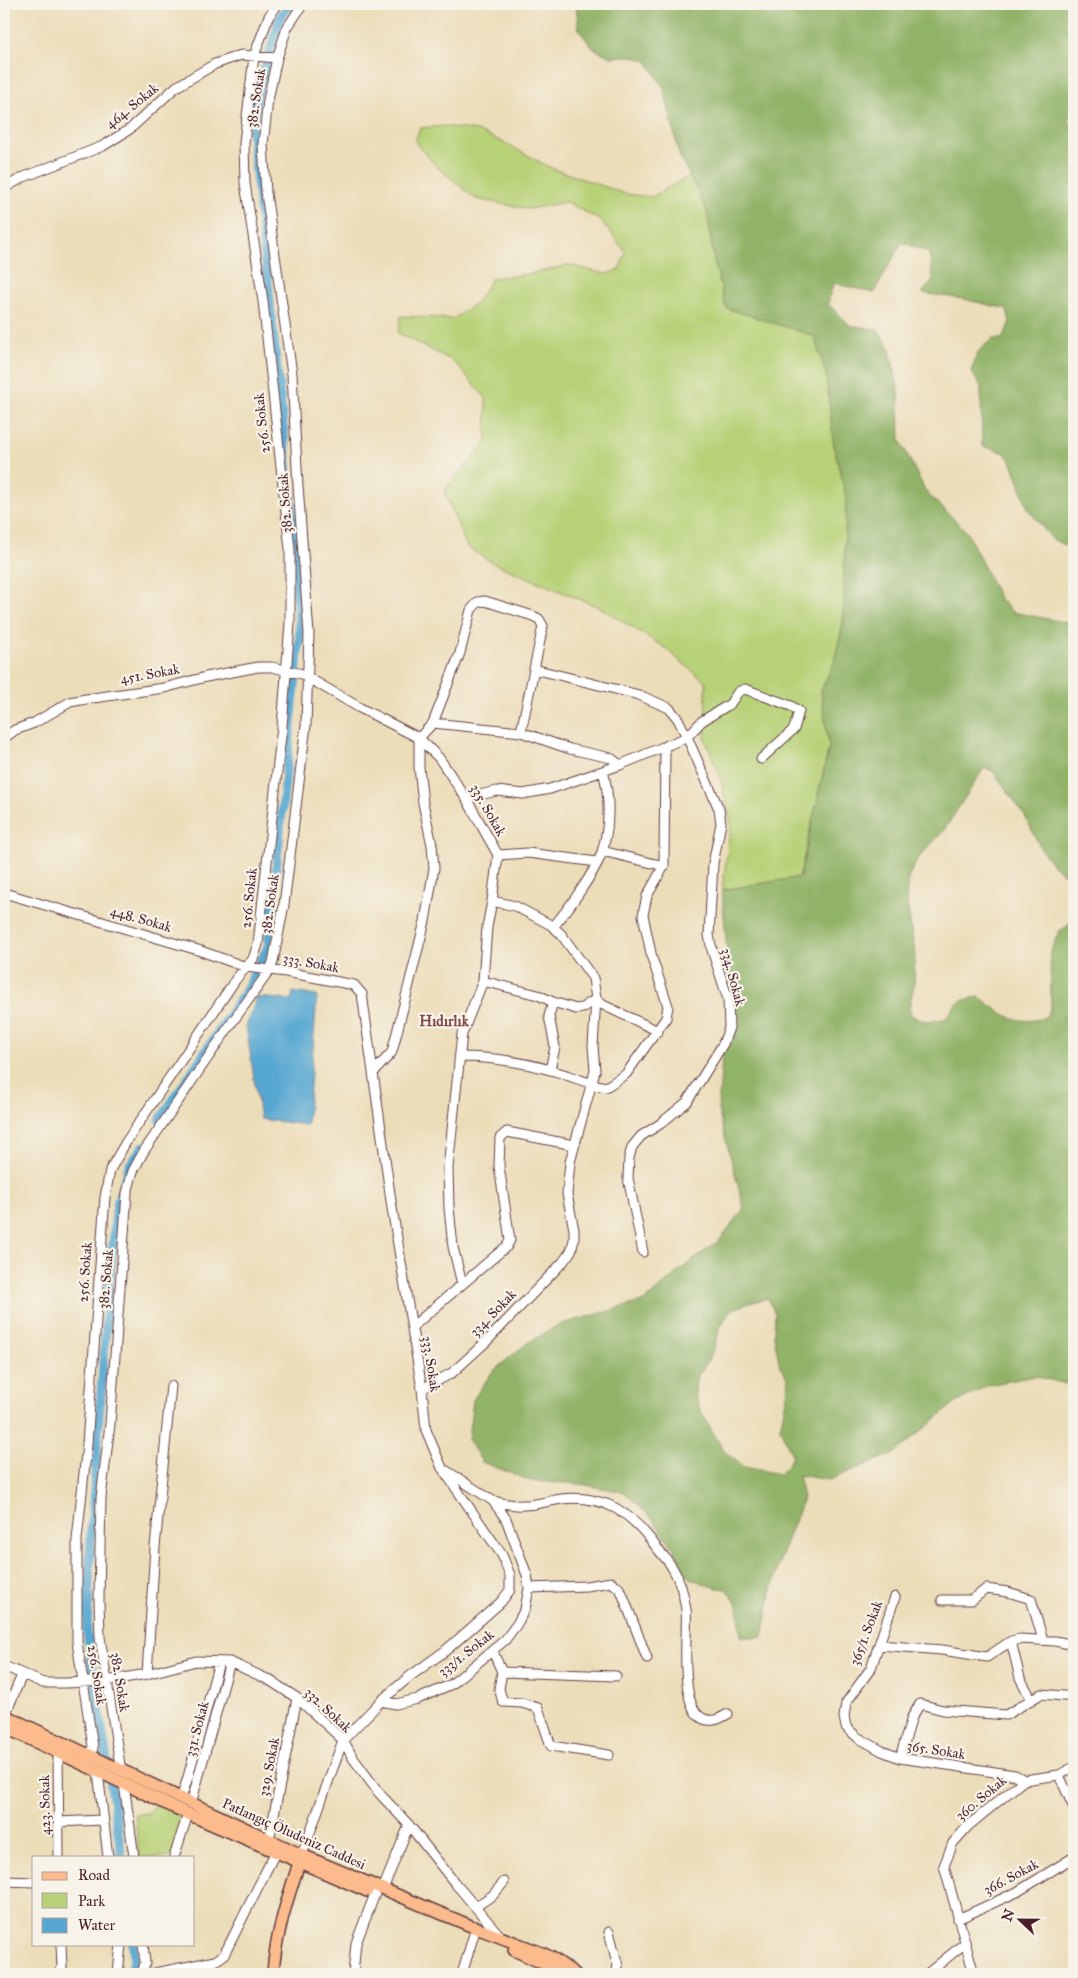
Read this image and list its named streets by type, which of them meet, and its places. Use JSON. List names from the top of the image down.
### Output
{
  "streets": {
    "main road": ["Patlangıç Öludeniz Caddesi"],
    "street": [
      "382. Sokak",
      "464. Sokak",
      "256. Sokak",
      "451. Sokak",
      "335. Sokak",
      "448. Sokak",
      "333. Sokak",
      "334. Sokak",
      "365/1. Sokak",
      "333/1. Sokak",
      "332. Sokak",
      "331. Sokak",
      "365. Sokak",
      "329. Sokak",
      "360. Sokak",
      "423. Sokak",
      "366. Sokak"
    ]
  },
  "crossings": [
    ["382. Sokak", "464. Sokak"],
    ["382. Sokak", "451. Sokak"],
    ["382. Sokak", "335. Sokak"],
    ["382. Sokak", "448. Sokak"],
    ["382. Sokak", "333. Sokak"],
    ["382. Sokak", "332. Sokak"],
    ["382. Sokak", "Patlangıç Öludeniz Caddesi"],
    ["464. Sokak", "256. Sokak"],
    ["256. Sokak", "451. Sokak"],
    ["256. Sokak", "448. Sokak"],
    ["256. Sokak", "332. Sokak"],
    ["256. Sokak", "Patlangıç Öludeniz Caddesi"],
    ["451. Sokak", "335. Sokak"],
    ["448. Sokak", "333. Sokak"],
    ["333. Sokak", "334. Sokak"],
    ["333. Sokak", "333/1. Sokak"],
    ["333. Sokak", "332. Sokak"],
    ["365/1. Sokak", "365. Sokak"],
    ["332. Sokak", "331. Sokak"],
    ["332. Sokak", "329. Sokak"],
    ["332. Sokak", "Patlangıç Öludeniz Caddesi"],
    ["331. Sokak", "Patlangıç Öludeniz Caddesi"],
    ["365. Sokak", "360. Sokak"],
    ["329. Sokak", "Patlangıç Öludeniz Caddesi"],
    ["360. Sokak", "366. Sokak"],
    ["423. Sokak", "Patlangıç Öludeniz Caddesi"]
  ],
  "districts": ["Hıdırlık"],
  "legend": ["Road", "Park", "Water"],
  "north": "left"
}
